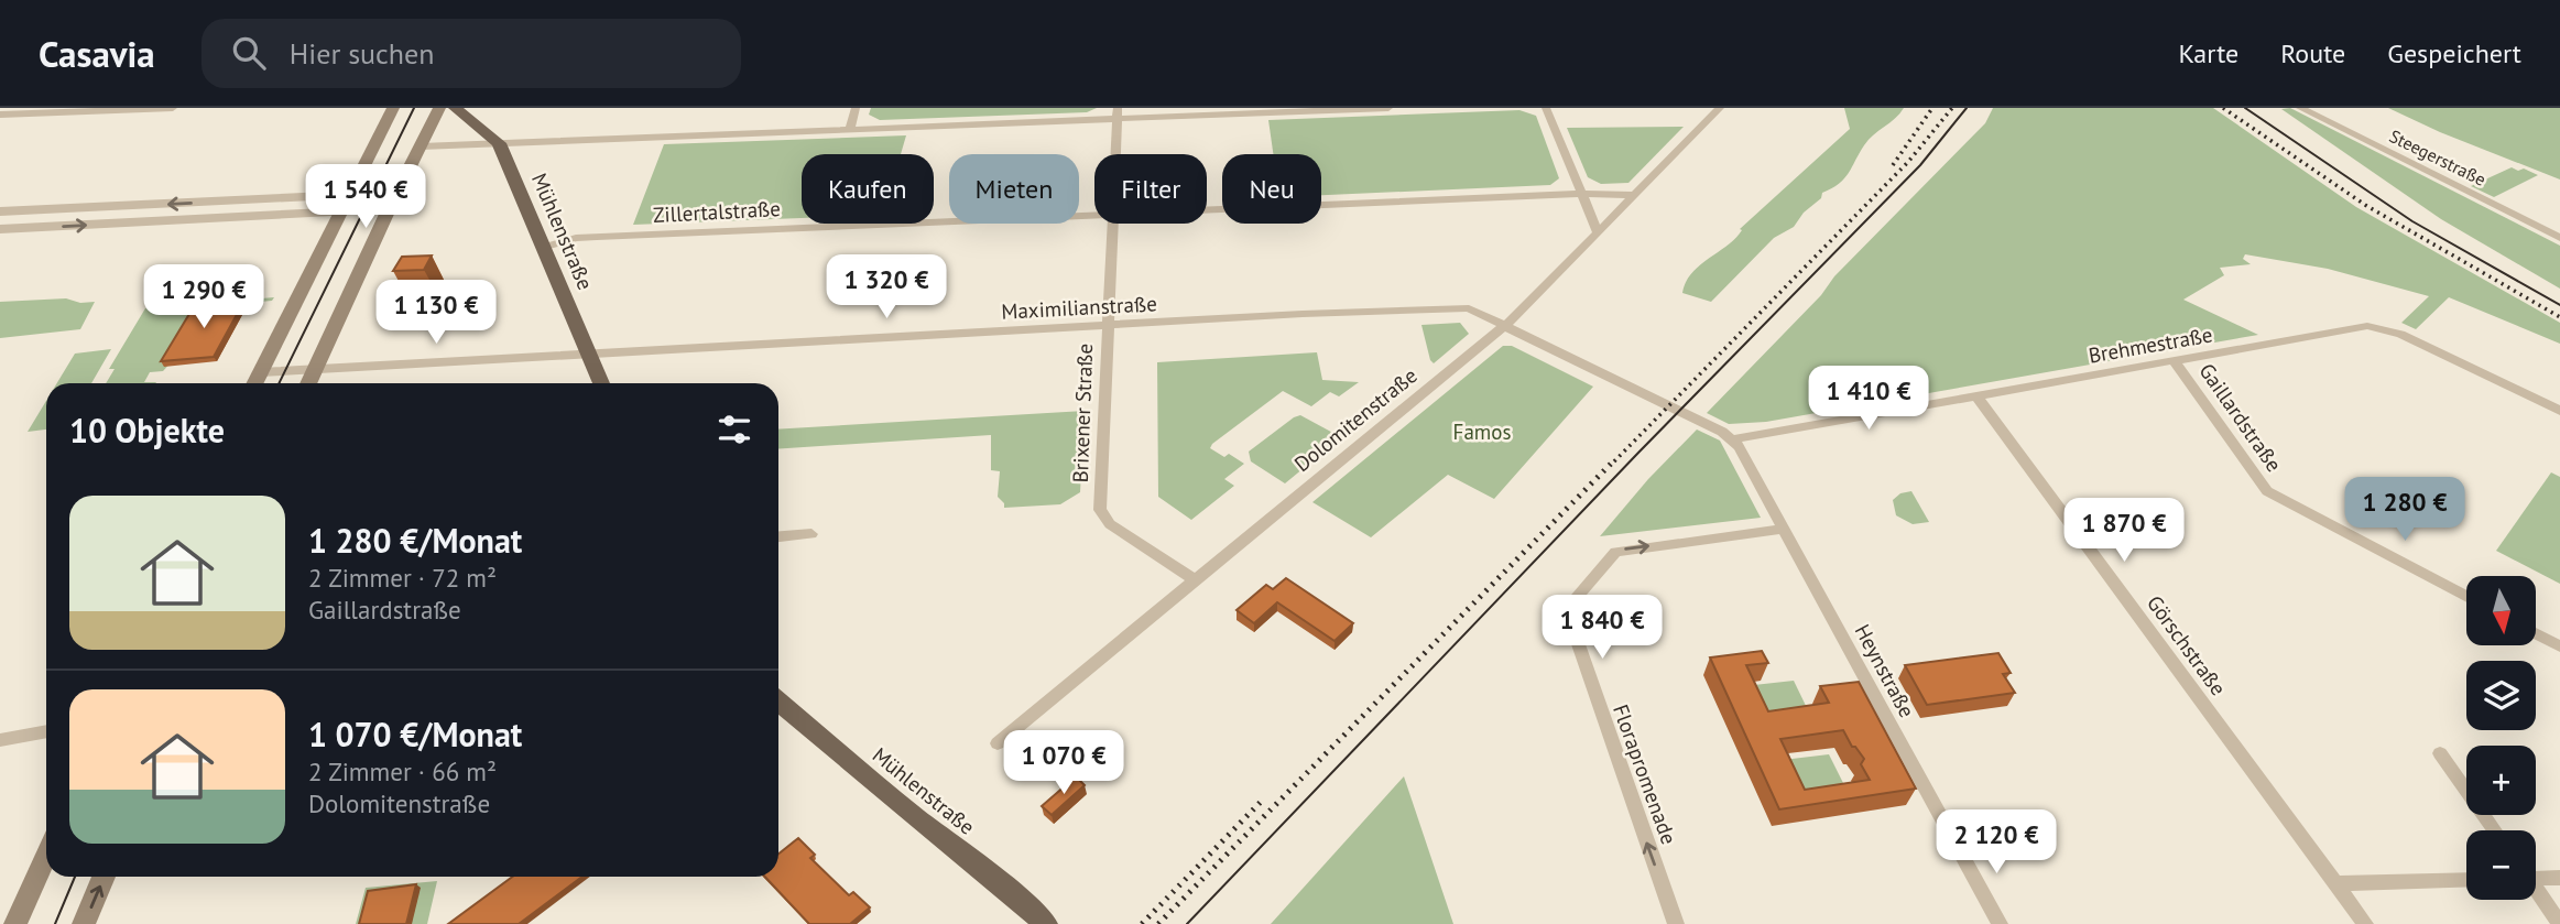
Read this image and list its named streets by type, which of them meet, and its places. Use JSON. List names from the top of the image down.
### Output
{
  "streets": {
    "main road": ["Mühlenstraße"],
    "street": [
      "Steegerstraße",
      "Zillertalstraße",
      "Maximilianstraße",
      "Brehmestraße",
      "Brixener Straße",
      "Gaillardstraße",
      "Dolomitenstraße",
      "Görschstraße",
      "Heynstraße",
      "Florapromenade"
    ]
  },
  "crossings": [
    ["Zillertalstraße", "Mühlenstraße"],
    ["Zillertalstraße", "Dolomitenstraße"],
    ["Mühlenstraße", "Maximilianstraße"],
    ["Maximilianstraße", "Brehmestraße"],
    ["Maximilianstraße", "Brixener Straße"],
    ["Maximilianstraße", "Dolomitenstraße"],
    ["Maximilianstraße", "Heynstraße"],
    ["Brehmestraße", "Gaillardstraße"],
    ["Brehmestraße", "Görschstraße"],
    ["Brehmestraße", "Heynstraße"],
    ["Brixener Straße", "Dolomitenstraße"],
    ["Heynstraße", "Florapromenade"]
  ],
  "parks": ["Famos"],
  "north": "bottom",
  "page": {
    "header": "Casavia",
    "search": "Hier suchen",
    "nav": ["Karte", "Route", "Gespeichert"],
    "chip": [
      "Kaufen",
      "Mieten",
      "Filter",
      "Neu"
    ],
    "price": [
      "1 540 €",
      "1 320 €",
      "1 290 €",
      "1 130 €",
      "1 410 €",
      "1 280 €",
      "1 870 €",
      "1 840 €",
      "1 070 €",
      "2 120 €"
    ],
    "heading": "10 Objekte",
    "list": [
      {
        "name": "1 280 €/Monat",
        "note": "2 Zimmer · 72 m² · Gaillardstraße"
      },
      {
        "name": "1 070 €/Monat",
        "note": "2 Zimmer · 66 m² · Dolomitenstraße"
      }
    ],
    "map_buttons": ["+", "−"]
  }
}
